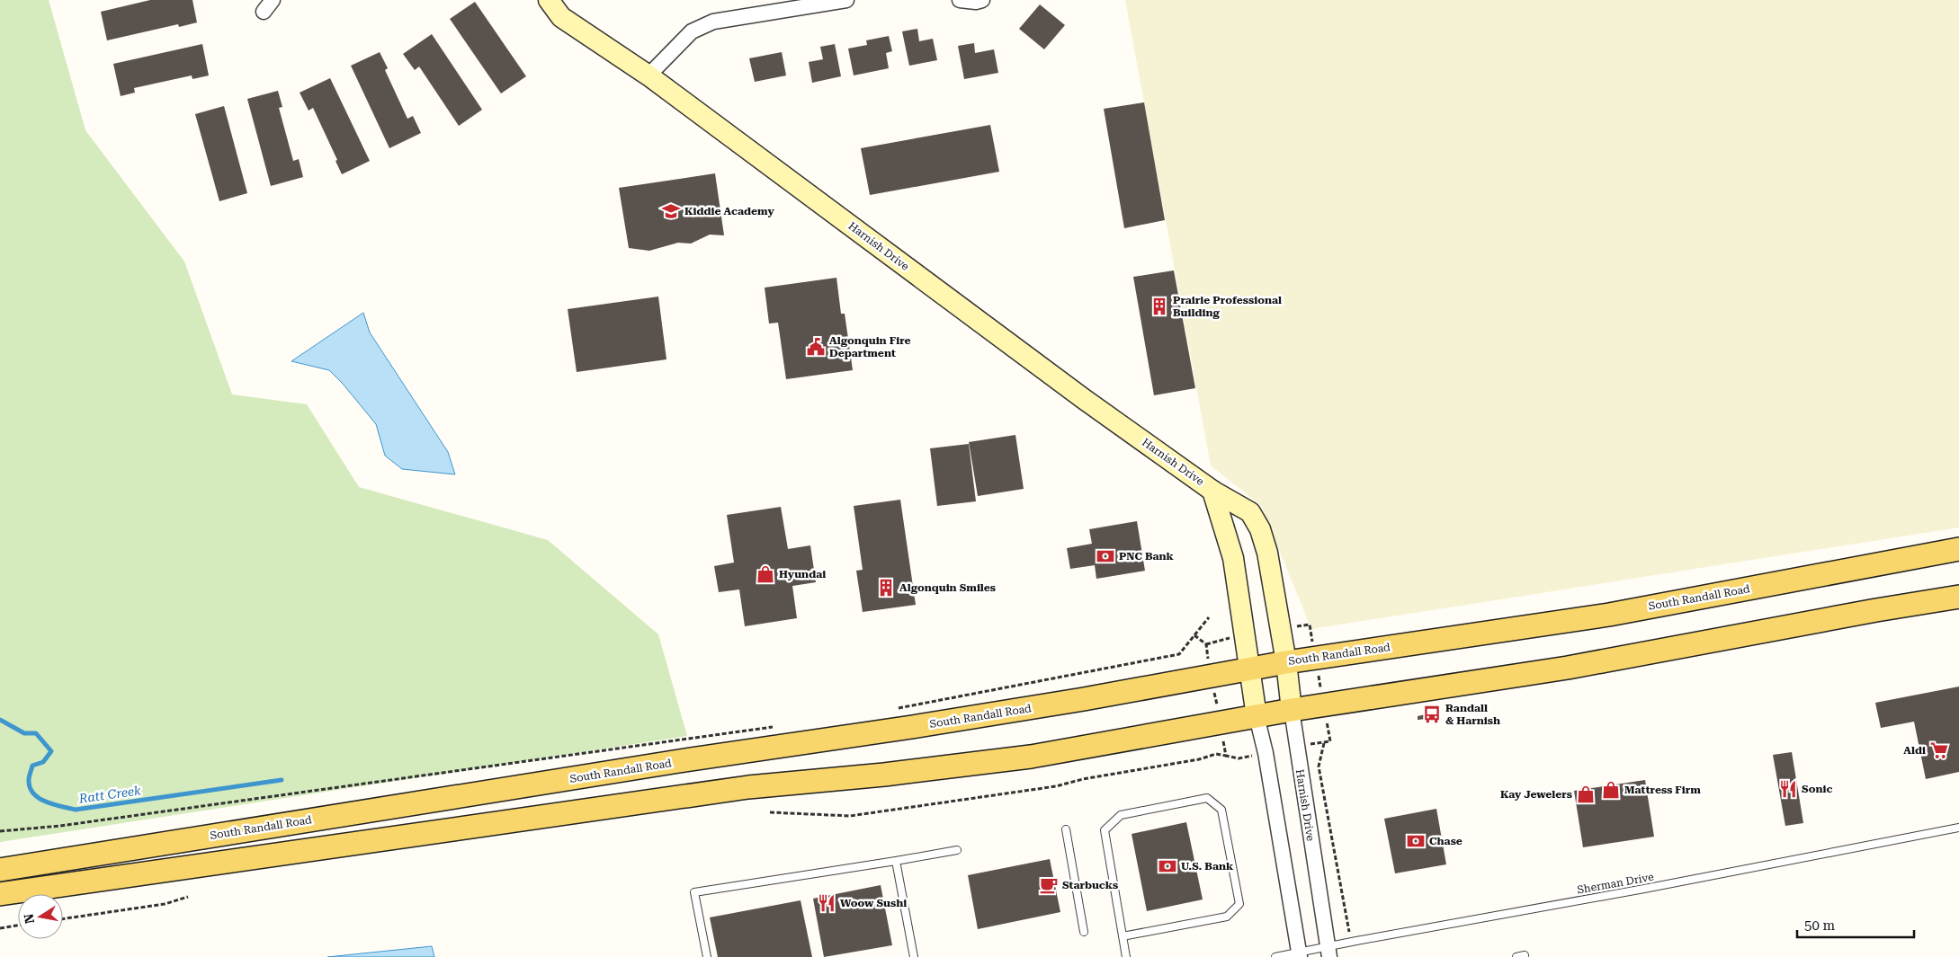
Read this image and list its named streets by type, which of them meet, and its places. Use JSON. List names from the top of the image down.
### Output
{
  "streets": {
    "main road": ["South Randall Road"],
    "street": ["Harnish Drive"],
    "lane": ["Sherman Drive"]
  },
  "crossings": [
    ["Harnish Drive", "South Randall Road"],
    ["Harnish Drive", "Sherman Drive"]
  ],
  "water": ["Ratt Creek"],
  "places": {
    "school or university": ["Kiddie Academy"],
    "building": ["Prairie Professional Building", "Algonquin Smiles"],
    "public building": ["Algonquin Fire Department"],
    "bank": ["PNC Bank", "Chase", "U.S. Bank"],
    "shop": ["Hyundai", "Mattress Firm", "Kay Jewelers"],
    "bus stop": ["Randall & Harnish"],
    "supermarket": ["Aldi"],
    "restaurant": ["Sonic", "Woow Sushi"],
    "cafe": ["Starbucks"]
  },
  "scale_bar": "50 m",
  "north": "left"
}
